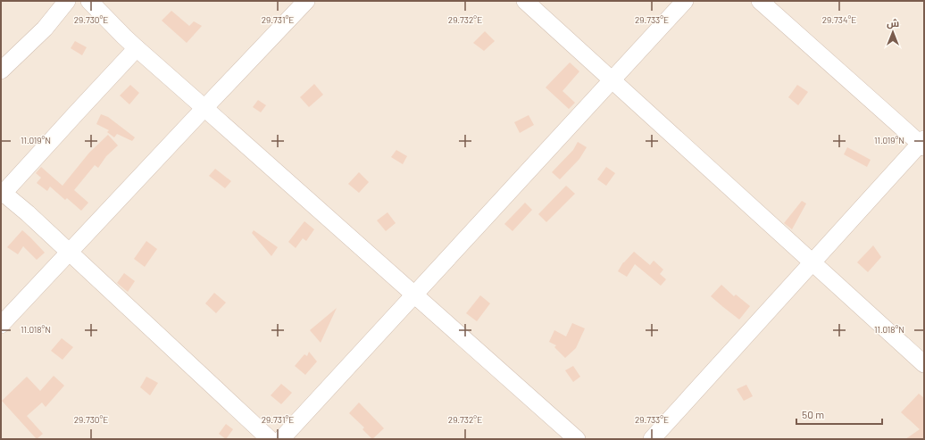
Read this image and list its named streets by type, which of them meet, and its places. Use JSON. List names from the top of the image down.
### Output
{
  "scale_bar": "50 m",
  "north": "top",
  "coordinates": [
    "29.730°E",
    "29.731°E",
    "29.732°E",
    "29.733°E",
    "29.734°E",
    "11.019°N",
    "11.018°N"
  ]
}
